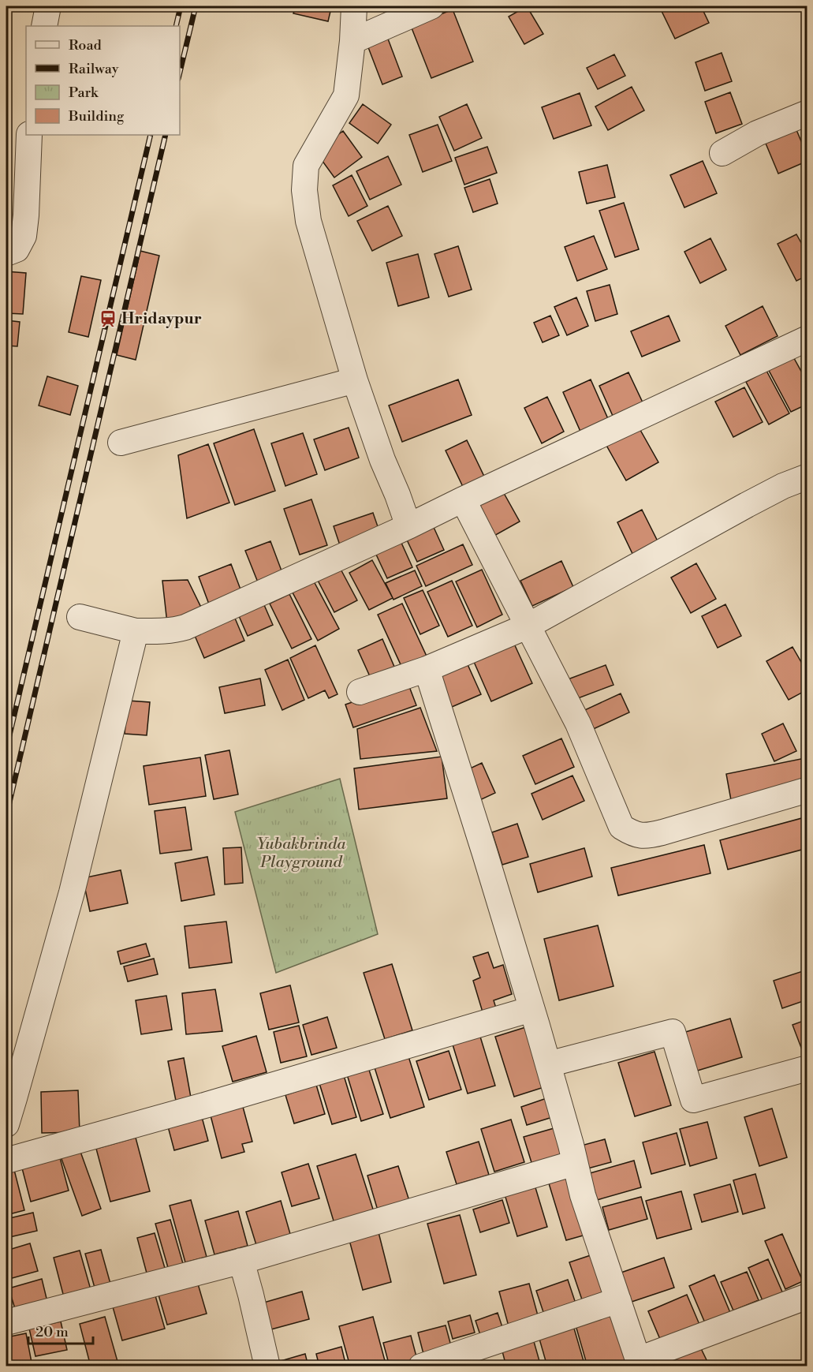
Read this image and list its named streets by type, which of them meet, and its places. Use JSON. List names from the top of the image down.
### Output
{
  "parks": ["Yubakbrinda Playground"],
  "places": {
    "station": ["Hridaypur"]
  },
  "legend": [
    "Road",
    "Railway",
    "Park",
    "Building"
  ],
  "scale_bar": "20 m"
}
